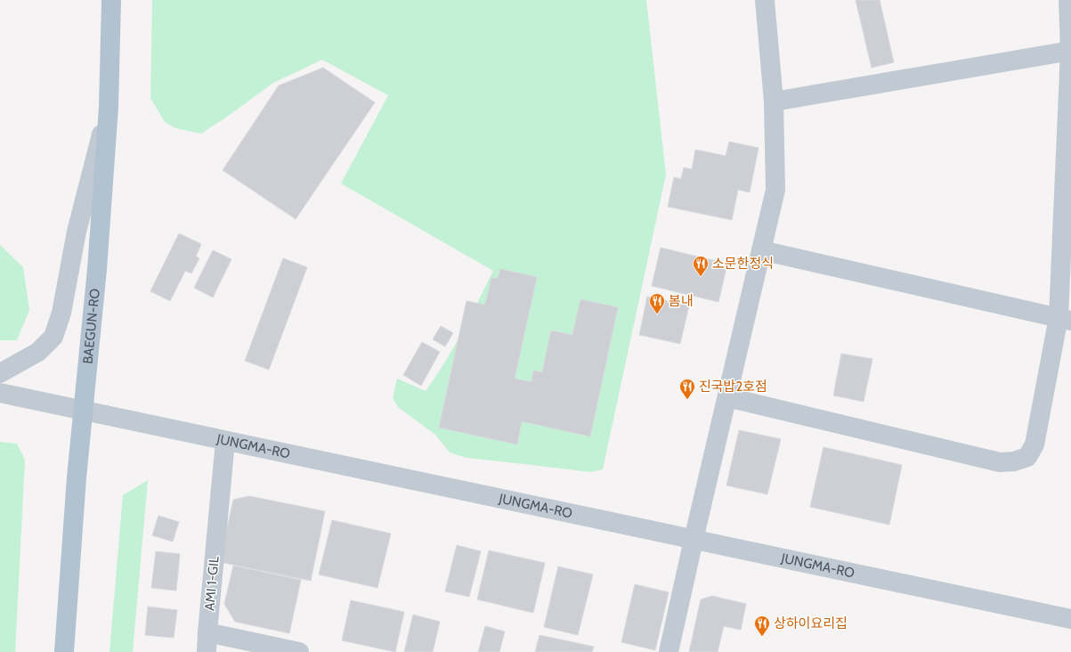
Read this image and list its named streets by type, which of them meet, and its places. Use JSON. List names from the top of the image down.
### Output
{
  "streets": {
    "main road": ["BAEGUN-RO"],
    "street": ["JUNGMA-RO", "AMI 1-GIL"]
  },
  "crossings": [
    ["BAEGUN-RO", "JUNGMA-RO"],
    ["JUNGMA-RO", "AMI 1-GIL"]
  ],
  "places": {
    "restaurant": [
      "소문한정식",
      "봄내",
      "진국밥2호점",
      "상하이요리집"
    ]
  }
}
